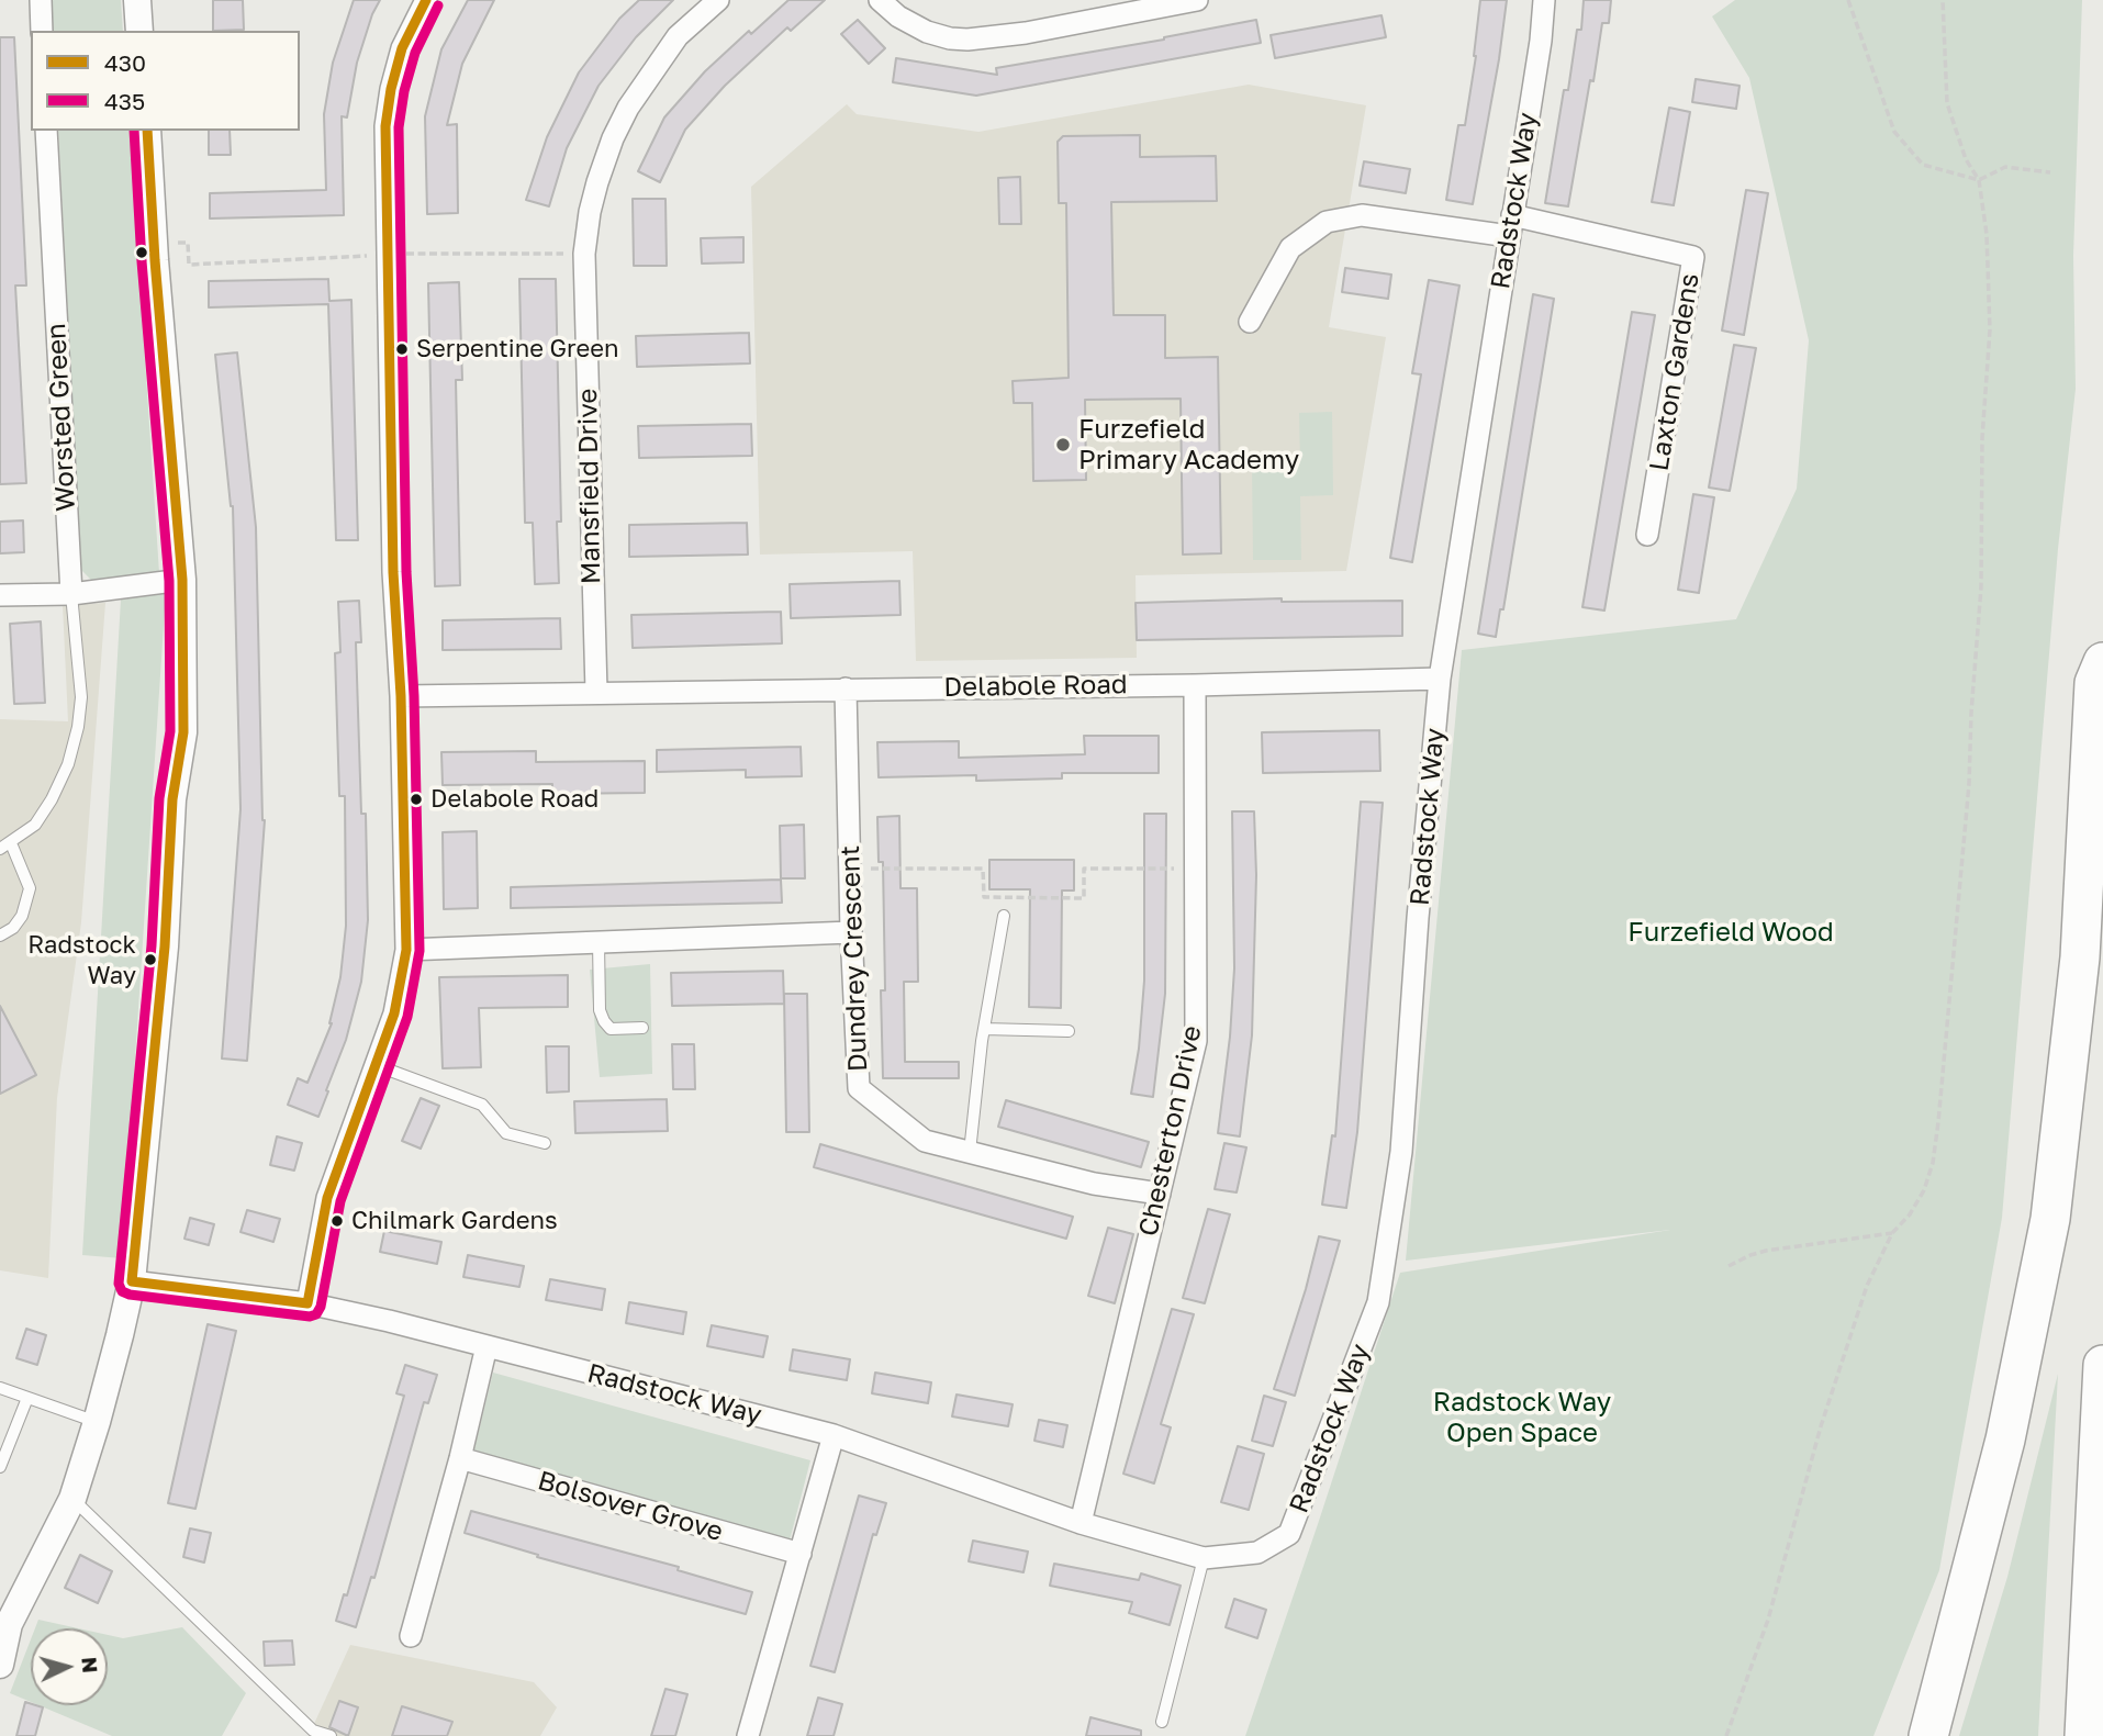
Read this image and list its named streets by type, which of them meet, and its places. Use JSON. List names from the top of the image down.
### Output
{
  "streets": {
    "street": [
      "Radstock Way",
      "Laxton Gardens",
      "Worsted Green",
      "Mansfield Drive",
      "Delabole Road",
      "Dundrey Crescent",
      "Chesterton Drive",
      "Bolsover Grove"
    ]
  },
  "crossings": [
    ["Radstock Way", "Laxton Gardens"],
    ["Radstock Way", "Delabole Road"],
    ["Radstock Way", "Chesterton Drive"],
    ["Mansfield Drive", "Delabole Road"],
    ["Delabole Road", "Dundrey Crescent"],
    ["Delabole Road", "Chesterton Drive"],
    ["Dundrey Crescent", "Chesterton Drive"]
  ],
  "parks": ["Furzefield Wood", "Radstock Way Open Space"],
  "places": [
    "Serpentine Green",
    "Furzefield Primary Academy",
    "Delabole Road",
    "Radstock Way",
    "Chilmark Gardens"
  ],
  "lines": ["transit line 430", "transit line 435"],
  "legend": ["430", "435"],
  "north": "right"
}
